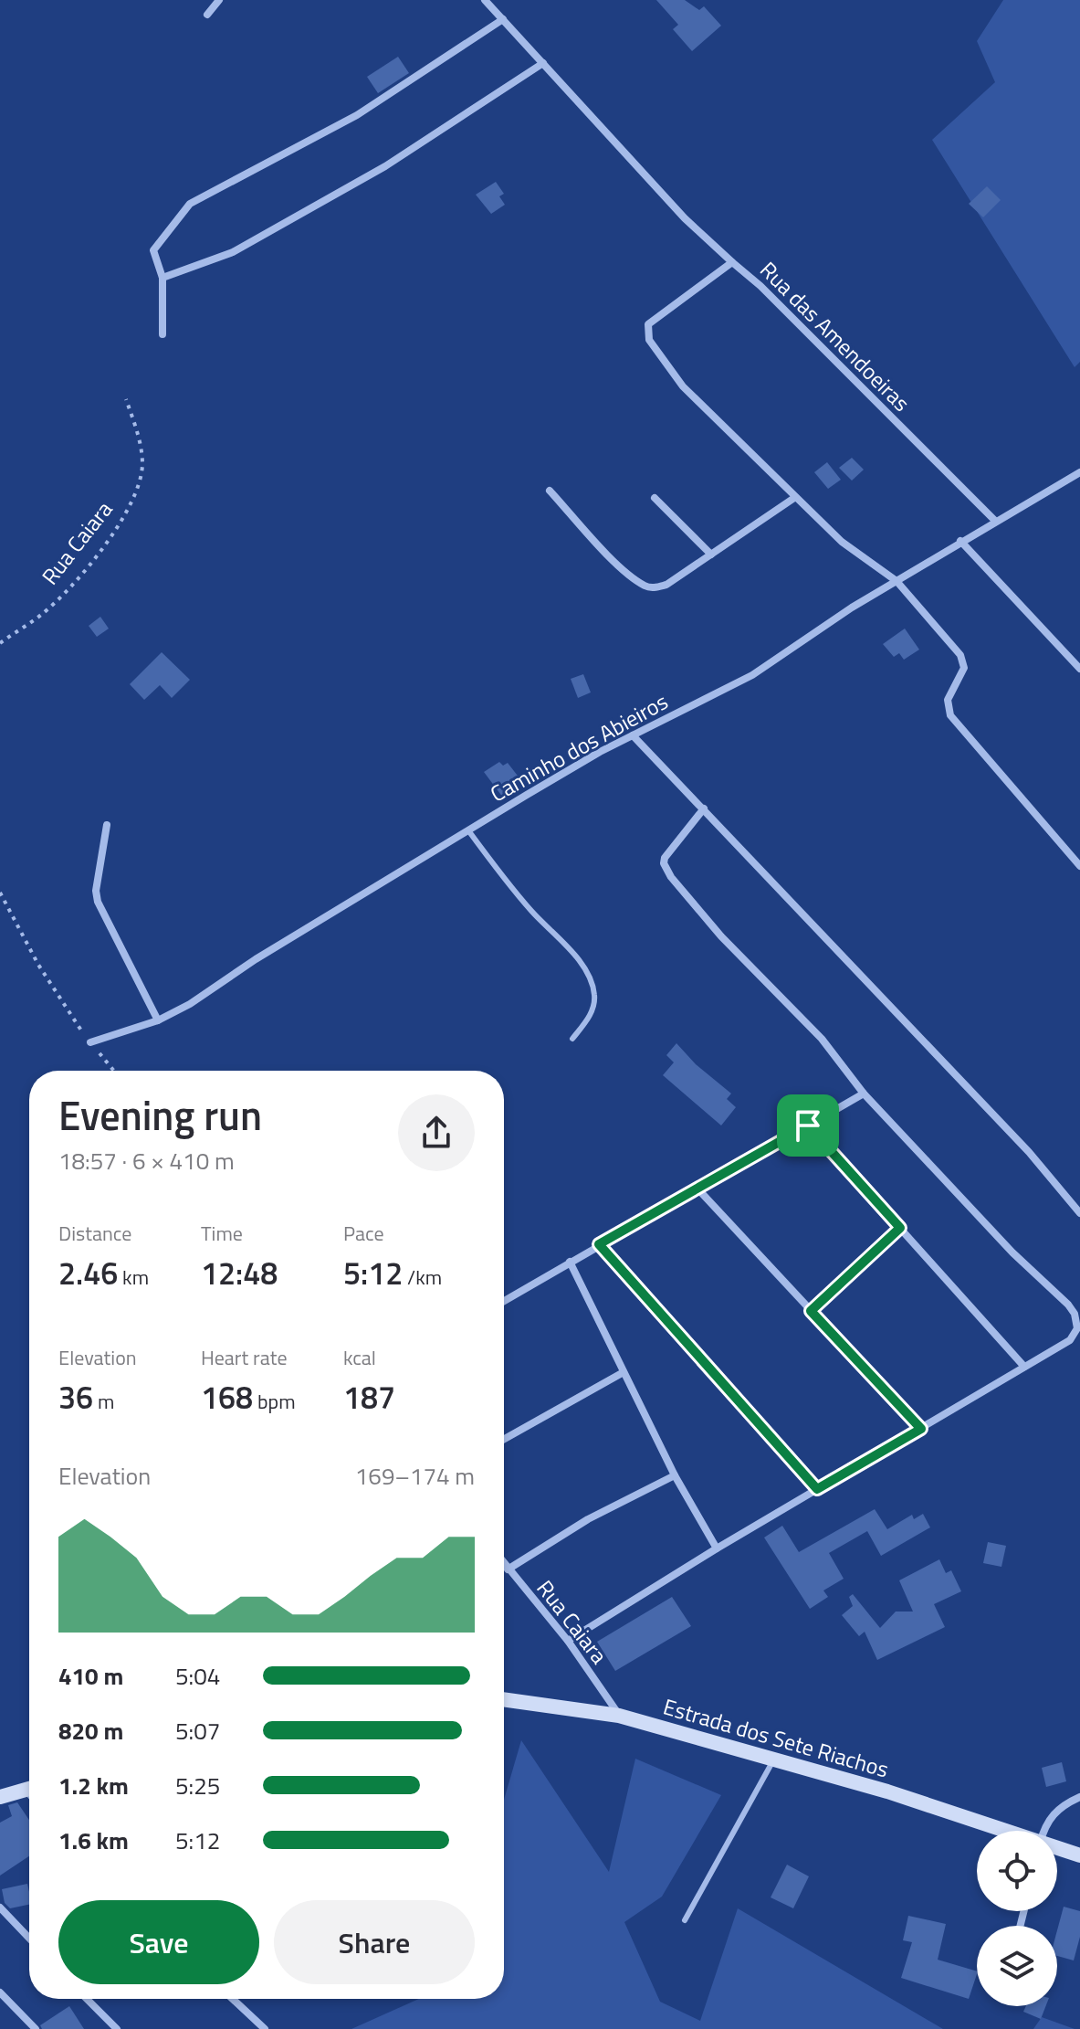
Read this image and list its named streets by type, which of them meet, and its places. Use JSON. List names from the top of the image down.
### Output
{
  "streets": {
    "street": [
      "Rua das Amendoeiras",
      "Rua Caiara",
      "Caminho dos Abieiros",
      "Estrada dos Sete Riachos"
    ]
  },
  "crossings": [
    ["Rua das Amendoeiras", "Caminho dos Abieiros"],
    ["Rua Caiara", "Estrada dos Sete Riachos"]
  ],
  "page": {
    "heading": ["Evening run", "18:57 · 6 × 410 m"],
    "stats": [
      ["Distance", "2.46 km"],
      ["Time", "12:48"],
      ["Pace", "5:12 /km"],
      ["Elevation", "36 m"],
      ["Heart rate", "168 bpm"],
      ["kcal", "187"]
    ],
    "chart": ["Elevation", "169–174 m"],
    "list": [
      {
        "name": "410 m",
        "note": "5:04"
      },
      {
        "name": "820 m",
        "note": "5:07"
      },
      {
        "name": "1.2 km",
        "note": "5:25"
      },
      {
        "name": "1.6 km",
        "note": "5:12"
      }
    ],
    "buttons": ["Save", "Share"]
  }
}
